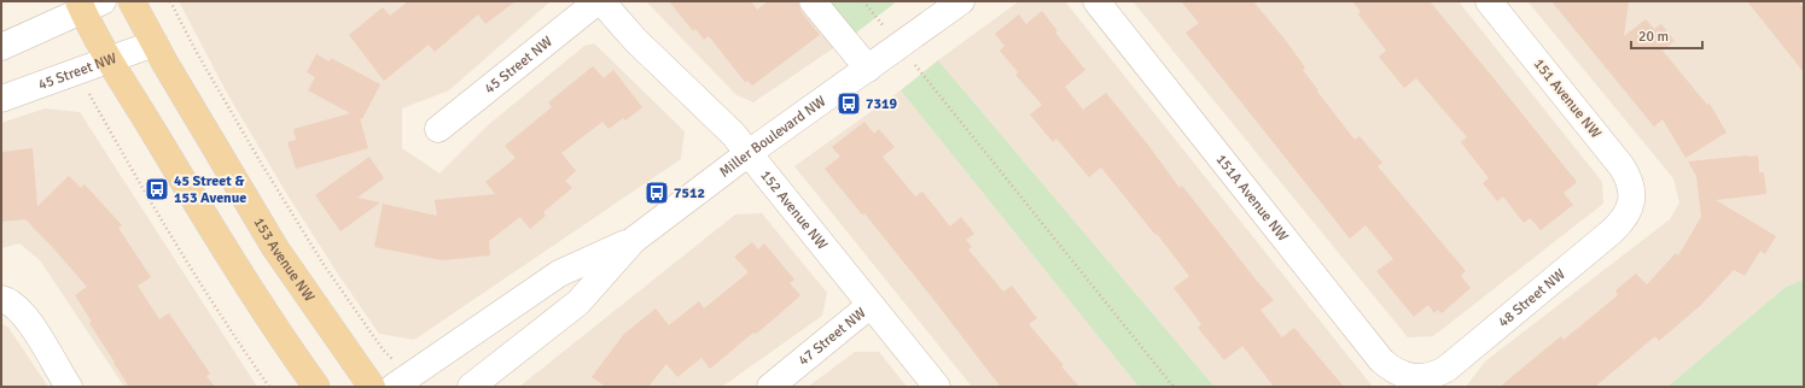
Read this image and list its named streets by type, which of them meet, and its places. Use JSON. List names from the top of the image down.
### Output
{
  "streets": {
    "main road": ["153 Avenue NW"],
    "street": [
      "45 Street NW",
      "151 Avenue NW",
      "Miller Boulevard NW",
      "151A Avenue NW",
      "152 Avenue NW",
      "48 Street NW",
      "47 Street NW"
    ]
  },
  "crossings": [
    ["45 Street NW", "152 Avenue NW"],
    ["45 Street NW", "153 Avenue NW"],
    ["151 Avenue NW", "48 Street NW"],
    ["Miller Boulevard NW", "152 Avenue NW"],
    ["151A Avenue NW", "48 Street NW"],
    ["152 Avenue NW", "47 Street NW"]
  ],
  "places": {
    "bus stop": ["7319", "45 Street & 153 Avenue", "7512"]
  },
  "scale_bar": "20 m"
}
